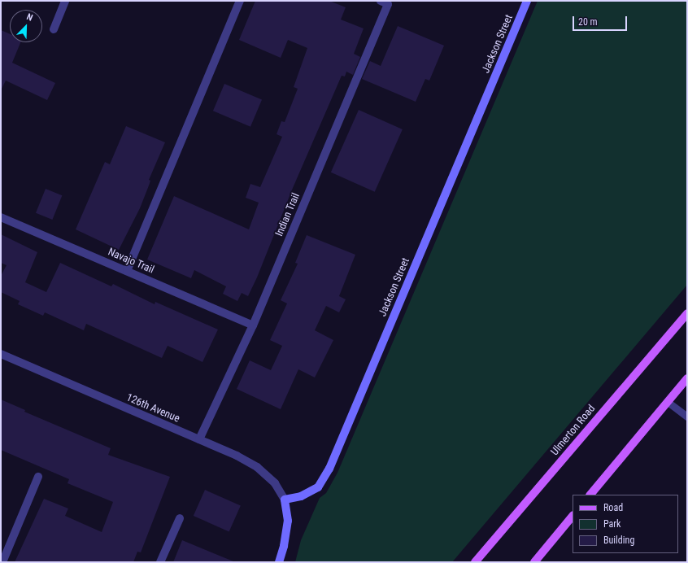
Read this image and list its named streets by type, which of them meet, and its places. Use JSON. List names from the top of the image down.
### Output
{
  "streets": {
    "main road": ["Ulmerton Road"],
    "street": [
      "Jackson Street",
      "Indian Trail",
      "Navajo Trail",
      "126th Avenue"
    ]
  },
  "crossings": [
    ["Jackson Street", "126th Avenue"],
    ["Indian Trail", "Navajo Trail"],
    ["Indian Trail", "126th Avenue"]
  ],
  "legend": ["Road", "Park", "Building"],
  "scale_bar": "20 m",
  "north": "top right"
}
